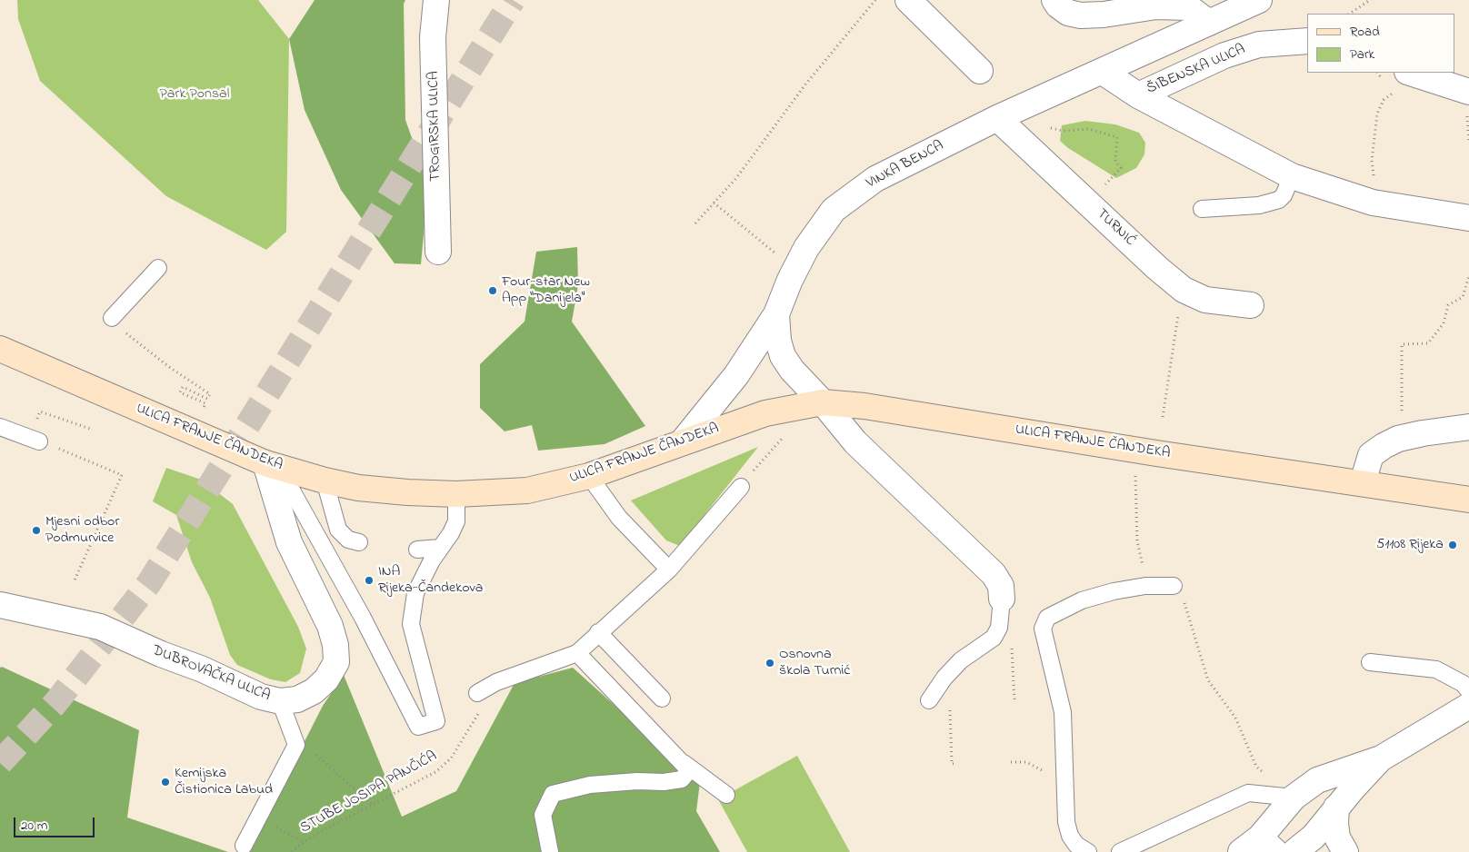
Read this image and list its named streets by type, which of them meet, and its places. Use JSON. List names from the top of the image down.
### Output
{
  "streets": {
    "street": [
      "ŠIBENSKA ULICA",
      "TROGIRSKA ULICA",
      "VINKA BENCA",
      "TURNIĆ",
      "ULICA FRANJE ČANDEKA",
      "DUBROVAČKA ULICA"
    ],
    "path": ["STUBE JOSIPA PANČIĆA"]
  },
  "crossings": [
    ["VINKA BENCA", "TURNIĆ"],
    ["VINKA BENCA", "ULICA FRANJE ČANDEKA"],
    ["ULICA FRANJE ČANDEKA", "DUBROVAČKA ULICA"]
  ],
  "parks": ["Park Ponsal"],
  "places": [
    "Four-star New App \"Danijela\"",
    "Mjesni odbor Podmurvice",
    "51108 Rijeka",
    "INA Rijeka-Čandekova",
    "Osnovna škola Turnić",
    "Kemijska Čistionica Labud"
  ],
  "legend": ["Road", "Park"],
  "scale_bar": "20 m"
}
